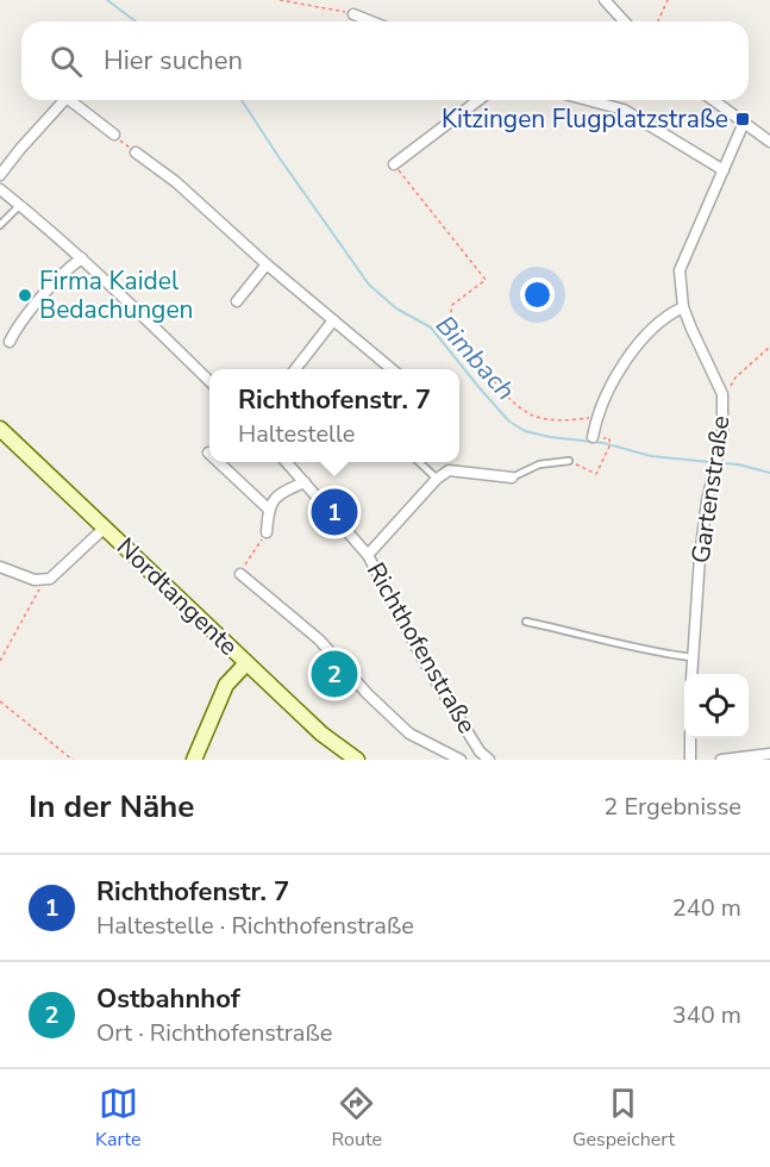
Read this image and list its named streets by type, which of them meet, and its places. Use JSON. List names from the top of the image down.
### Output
{
  "streets": {
    "main road": ["Nordtangente"],
    "street": ["Gartenstraße", "Richthofenstraße"]
  },
  "water": ["Bimbach"],
  "places": {
    "transit": ["Kitzingen Flugplatzstraße"],
    "other": ["Firma Kaidel Bedachungen"]
  },
  "page": {
    "search": "Hier suchen",
    "popup": ["Richthofenstr. 7", "Haltestelle"],
    "pins": ["1", "2"],
    "heading": ["In der Nähe", "2 Ergebnisse"],
    "list": [
      {
        "mark": "1",
        "name": "Richthofenstr. 7",
        "note": "Haltestelle · Richthofenstraße",
        "value": "240 m"
      },
      {
        "mark": "2",
        "name": "Ostbahnhof",
        "note": "Ort · Richthofenstraße",
        "value": "340 m"
      }
    ],
    "nav": ["Karte", "Route", "Gespeichert"]
  }
}
